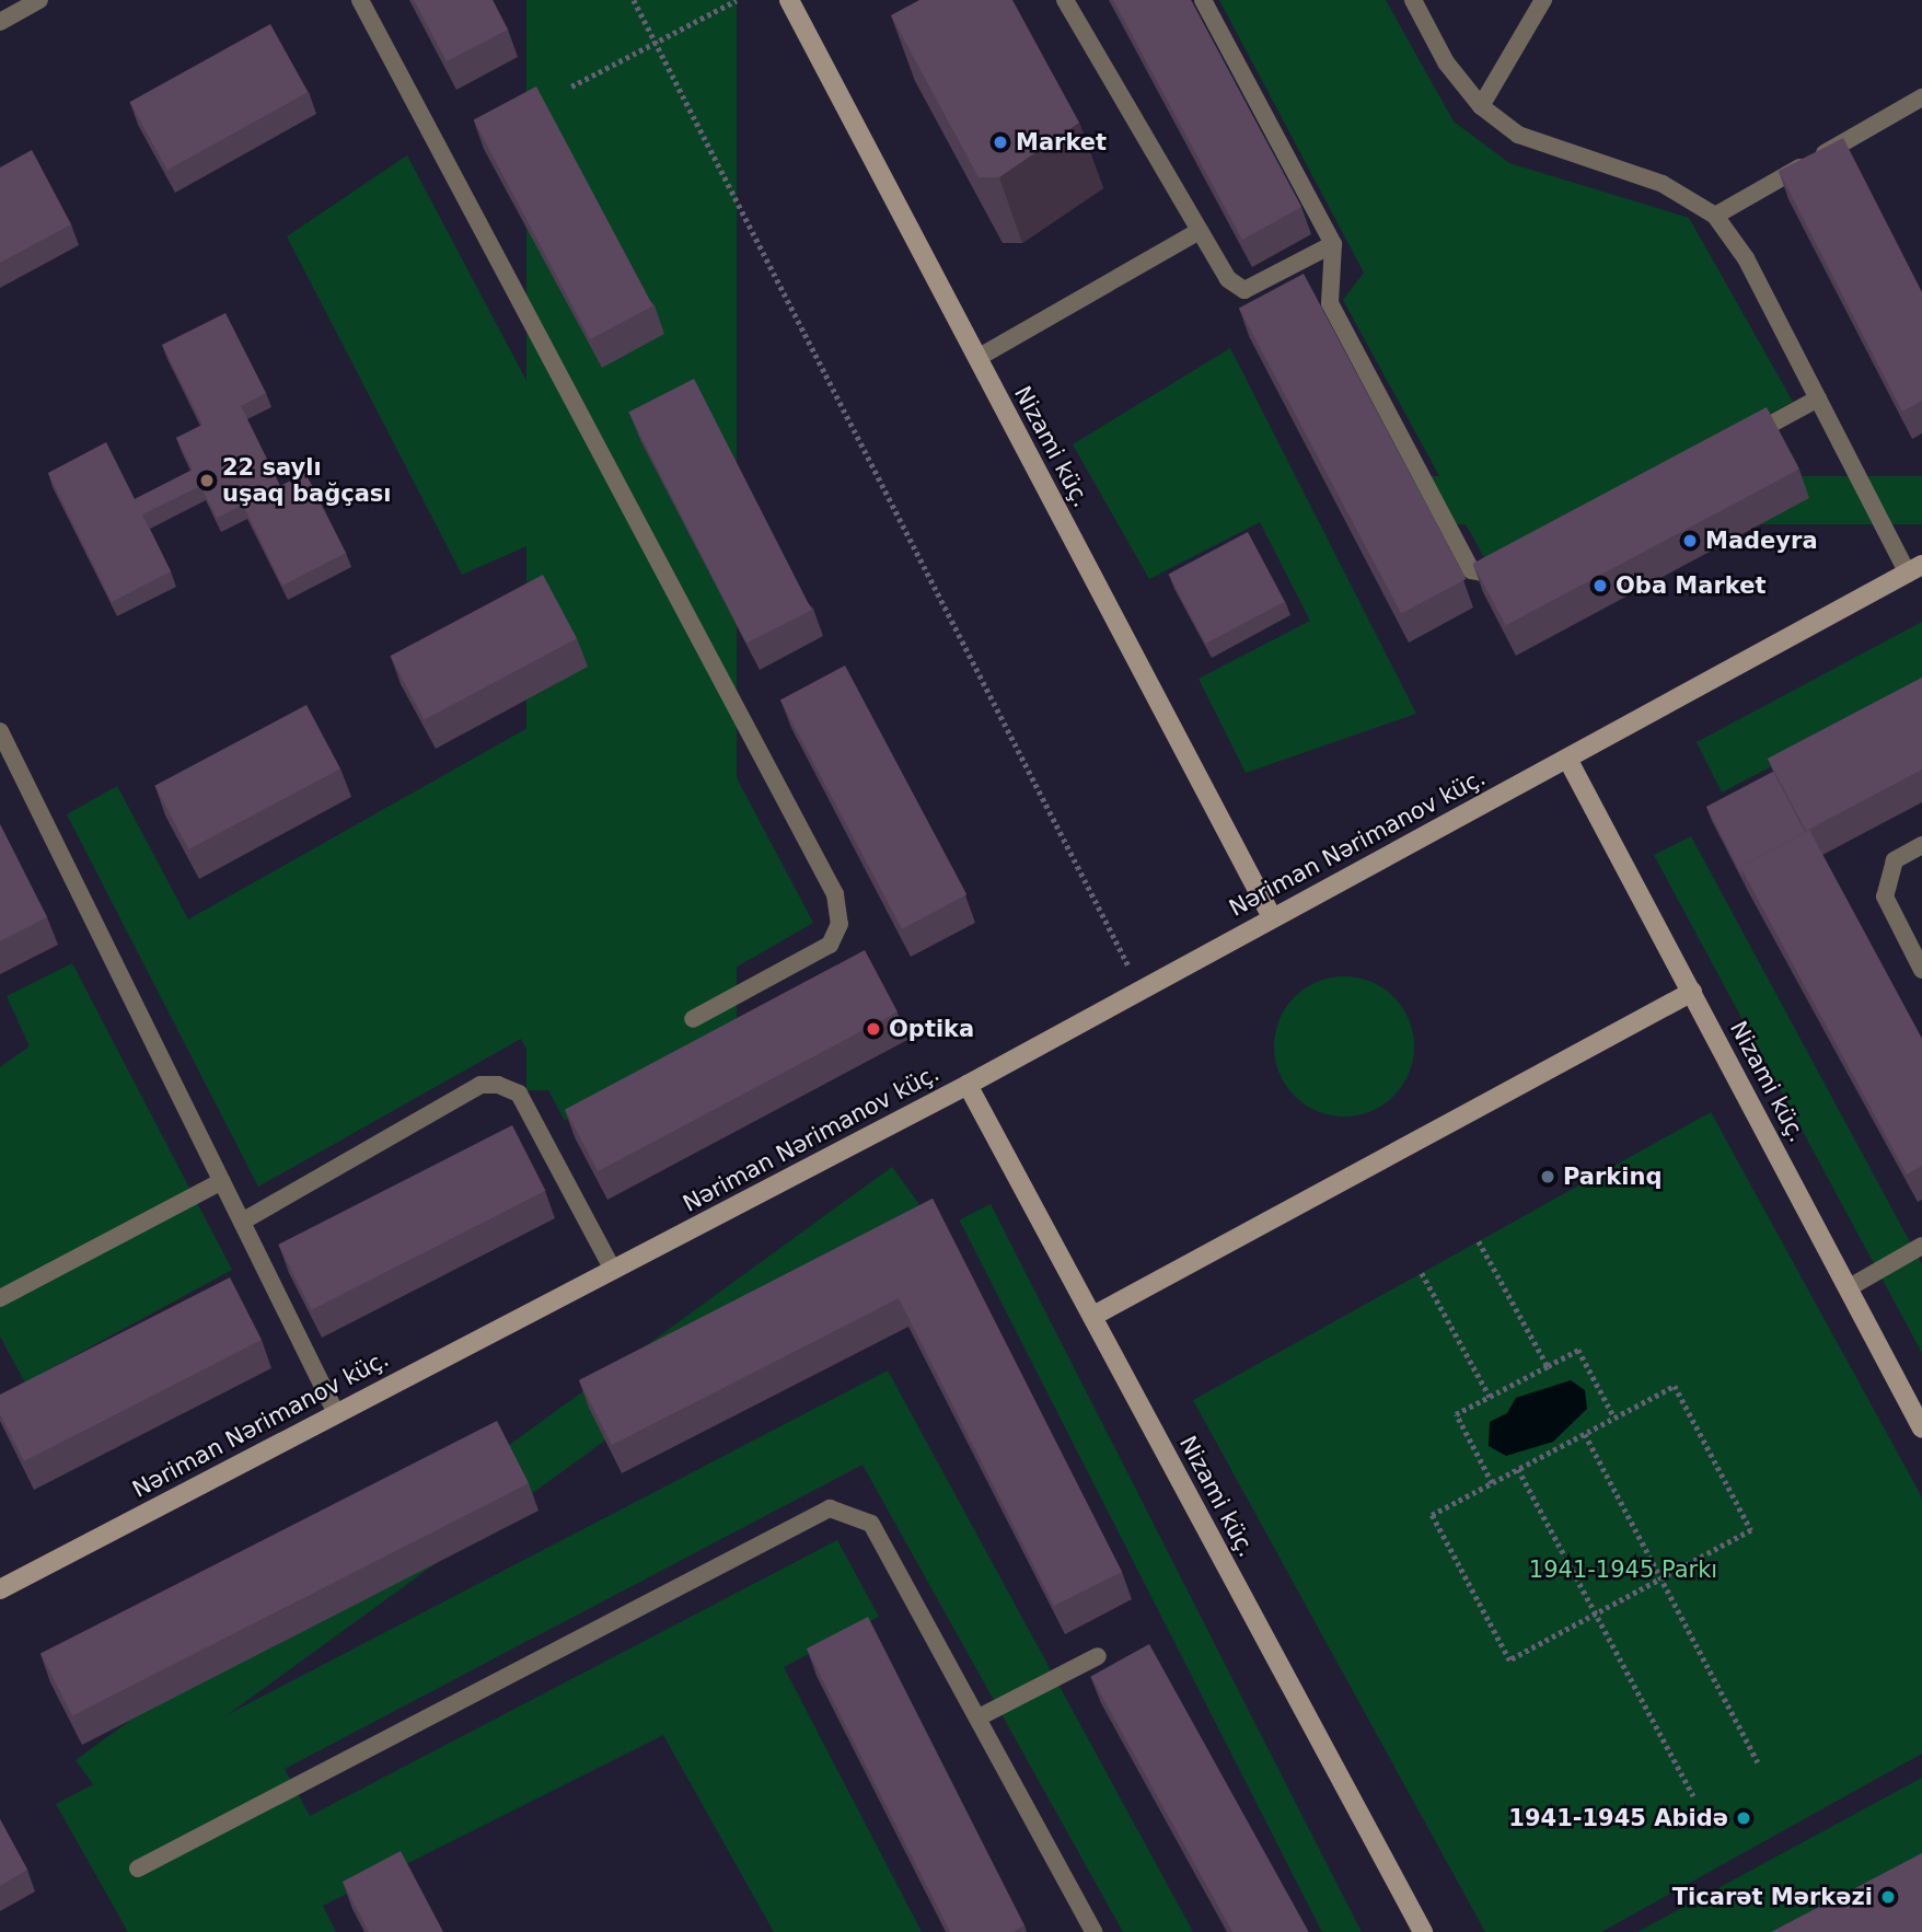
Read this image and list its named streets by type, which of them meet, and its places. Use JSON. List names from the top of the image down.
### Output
{
  "streets": {
    "street": ["Nizami küç.", "Nəriman Nərimanov küç."]
  },
  "crossings": [
    ["Nizami küç.", "Nəriman Nərimanov küç."]
  ],
  "parks": ["1941-1945 Parkı"],
  "places": [
    "Market",
    "22 saylı uşaq bağçası",
    "Madeyra",
    "Oba Market",
    "Optika",
    "Parkinq",
    "1941-1945 Abidə",
    "Ticarət Mərkəzi"
  ]
}
